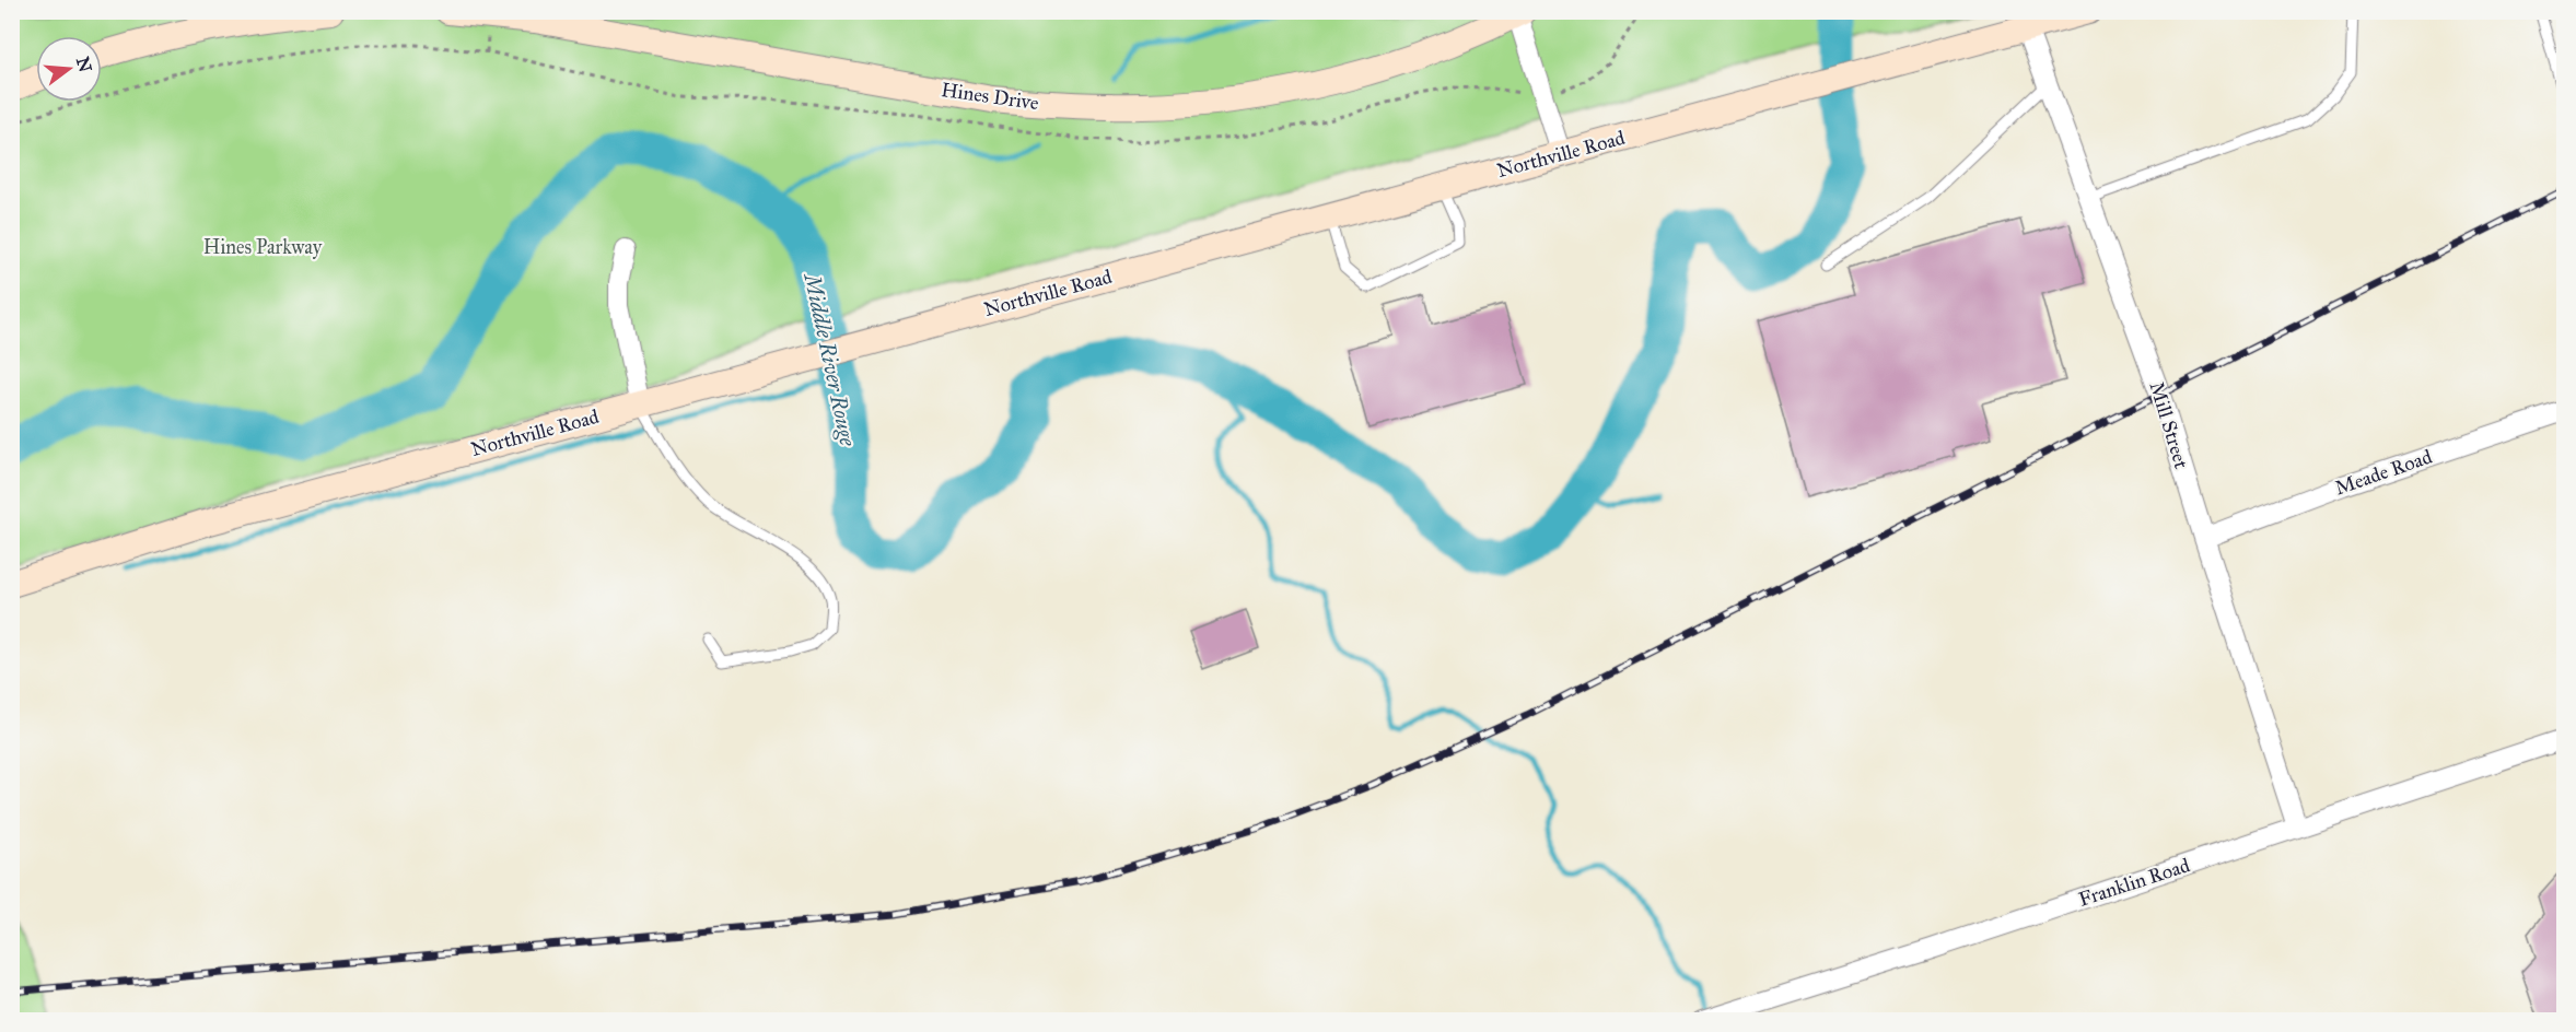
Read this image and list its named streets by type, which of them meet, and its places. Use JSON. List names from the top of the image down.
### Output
{
  "streets": {
    "street": [
      "Hines Drive",
      "Northville Road",
      "Mill Street",
      "Meade Road",
      "Franklin Road"
    ]
  },
  "crossings": [
    ["Northville Road", "Mill Street"],
    ["Mill Street", "Meade Road"],
    ["Mill Street", "Franklin Road"]
  ],
  "water": ["Middle River Rouge"],
  "parks": ["Hines Parkway"],
  "north": "right"
}
